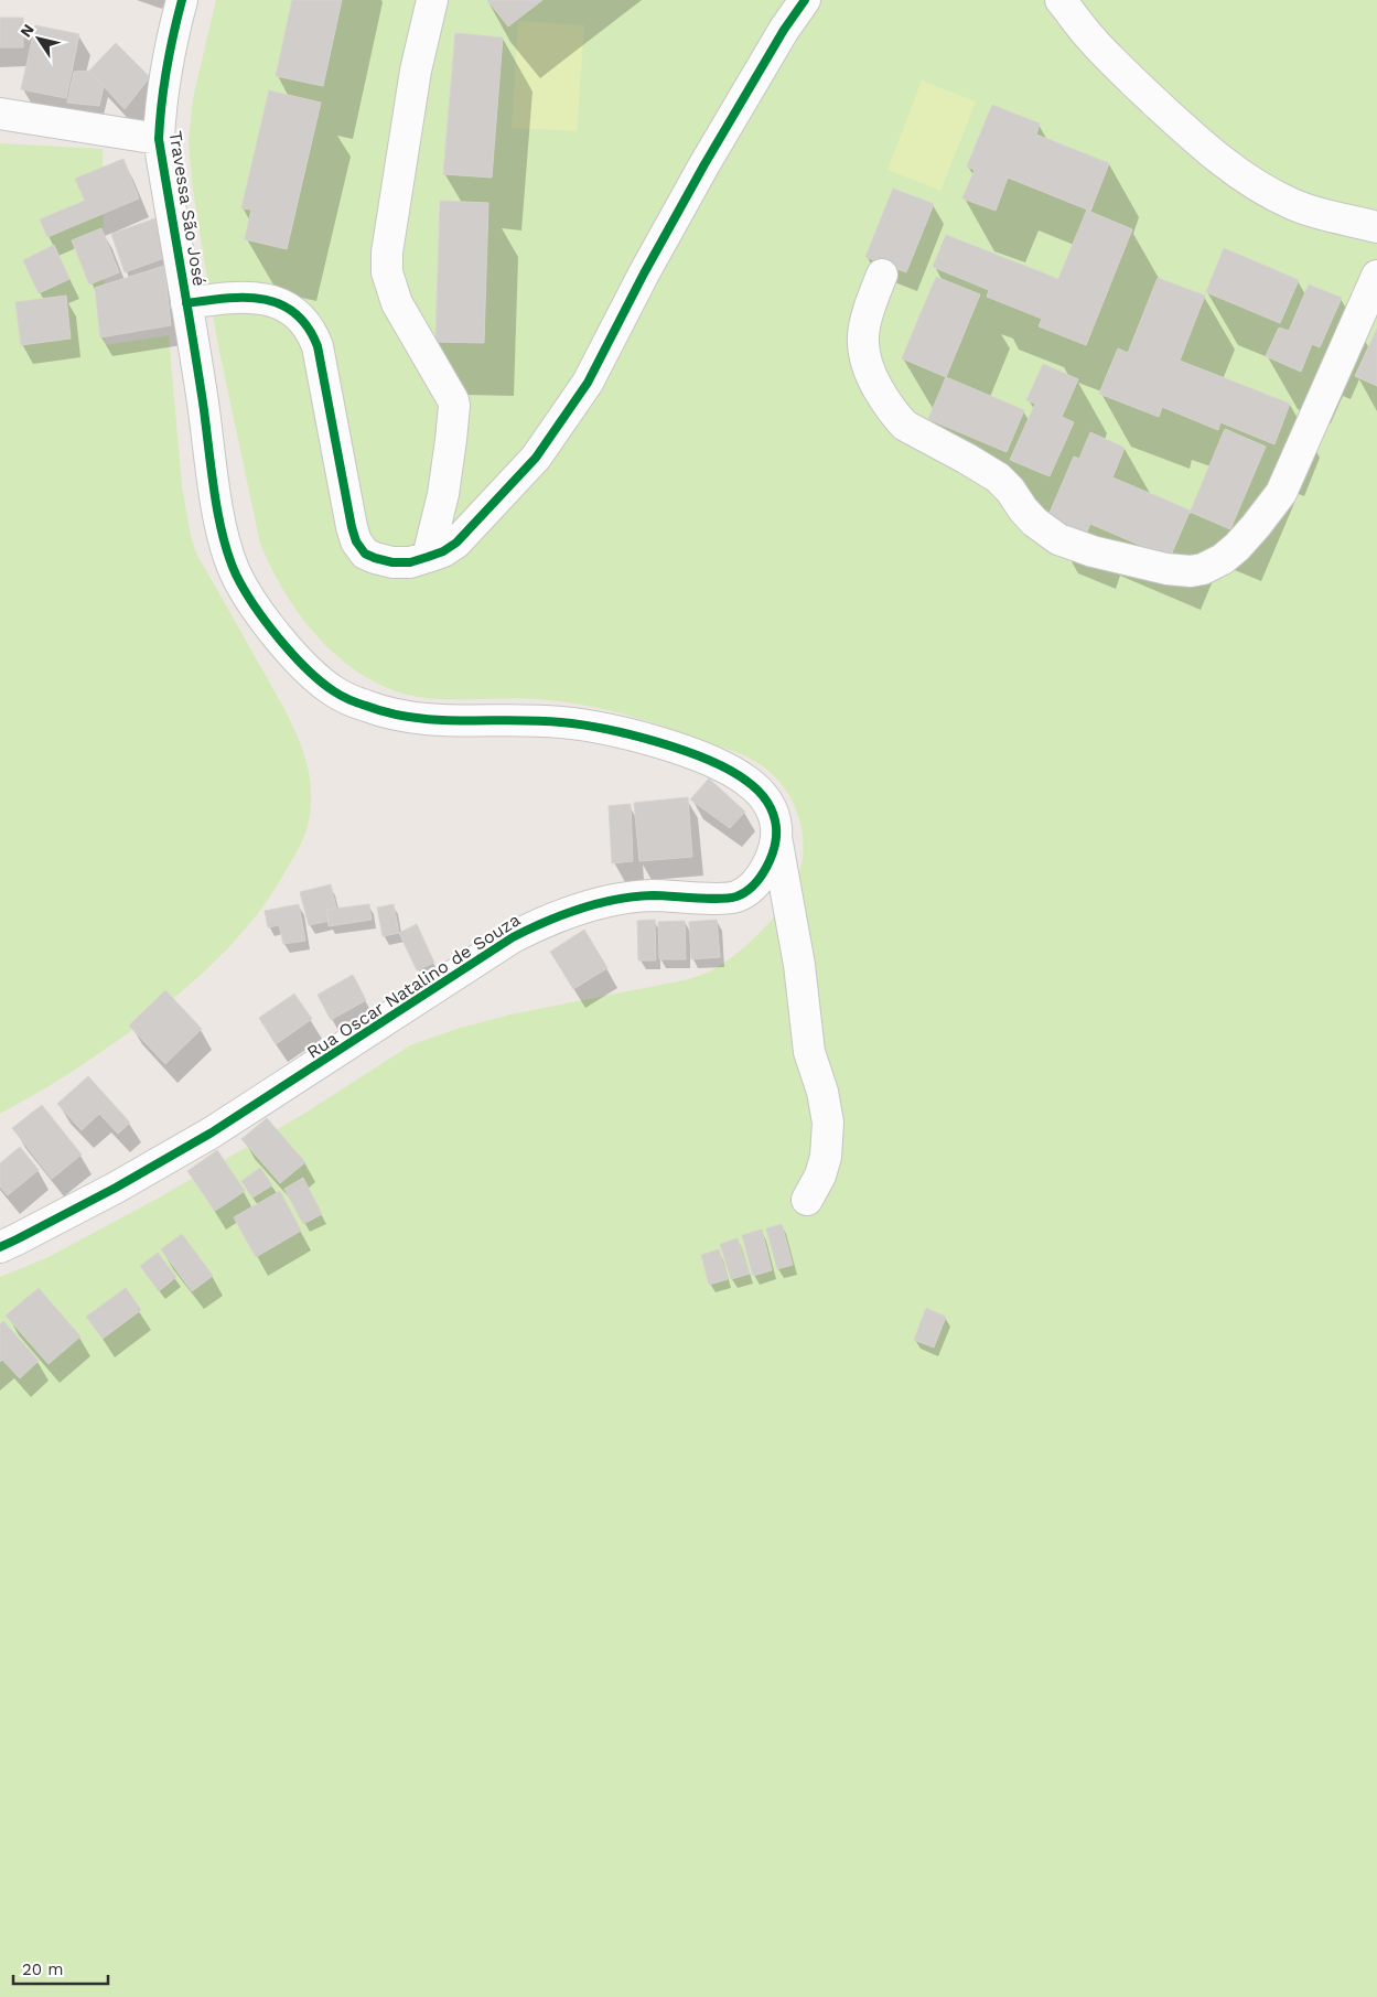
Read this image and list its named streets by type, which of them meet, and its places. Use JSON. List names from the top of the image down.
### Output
{
  "streets": {
    "street": ["Travessa São José", "Rua Oscar Natalino de Souza"]
  },
  "crossings": [
    ["Travessa São José", "Rua Oscar Natalino de Souza"]
  ],
  "scale_bar": "20 m",
  "north": "top left"
}
